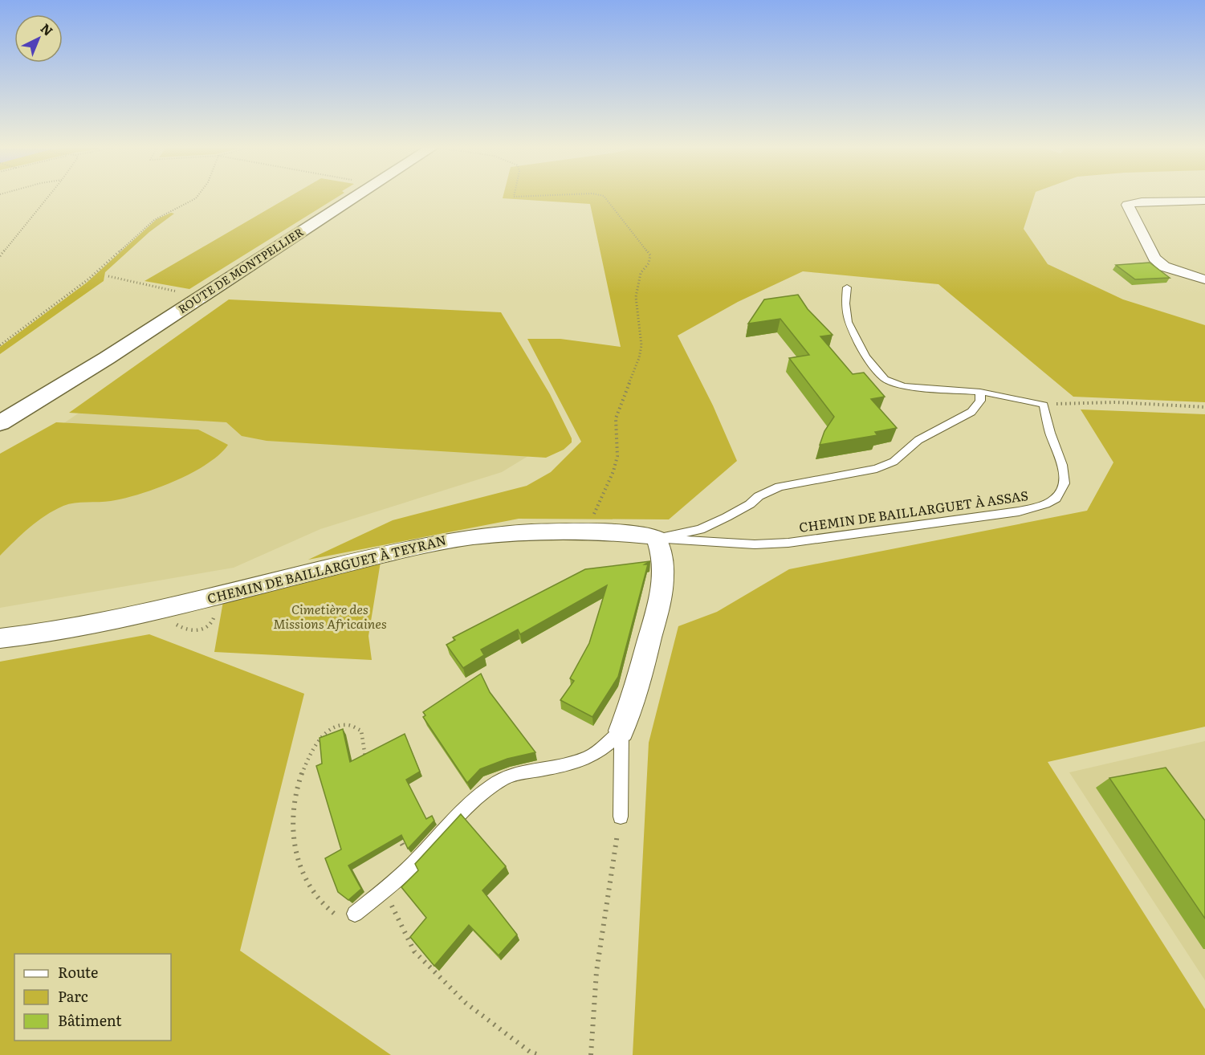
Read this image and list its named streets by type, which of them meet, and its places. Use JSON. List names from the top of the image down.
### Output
{
  "streets": {
    "main road": ["ROUTE DE MONTPELLIER"],
    "street": ["CHEMIN DE BAILLARGUET À TEYRAN"],
    "lane": ["CHEMIN DE BAILLARGUET À ASSAS"]
  },
  "crossings": [
    ["CHEMIN DE BAILLARGUET À ASSAS", "CHEMIN DE BAILLARGUET À TEYRAN"]
  ],
  "parks": ["Cimetière des Missions Africaines"],
  "legend": ["Route", "Parc", "Bâtiment"],
  "north": "top right"
}
